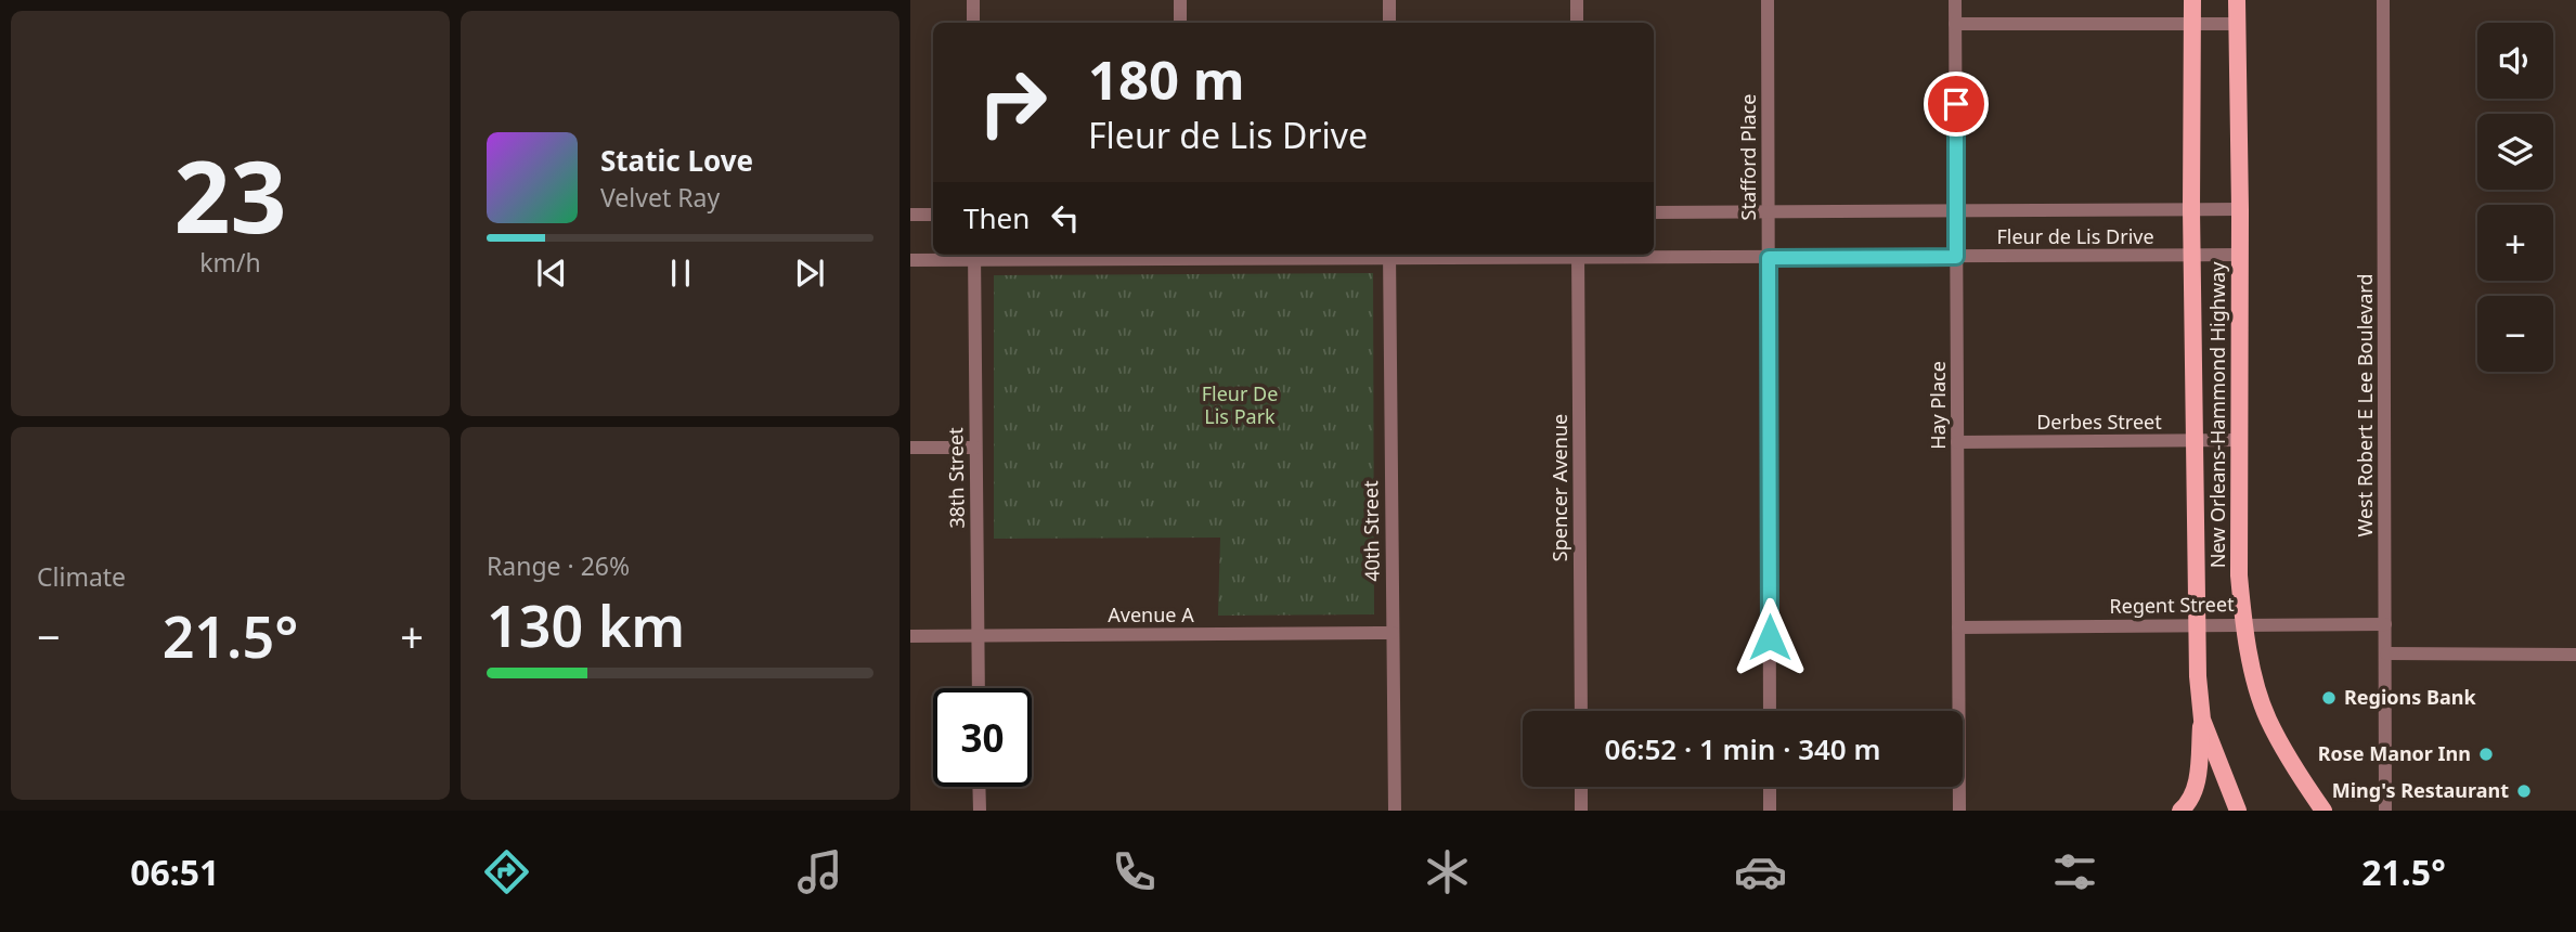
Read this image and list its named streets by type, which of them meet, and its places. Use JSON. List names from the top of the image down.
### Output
{
  "streets": {
    "main road": ["New Orleans-Hammond Highway"],
    "street": [
      "Stafford Place",
      "Fleur de Lis Drive",
      "Hay Place",
      "West Robert E Lee Boulevard",
      "Derbes Street",
      "38th Street",
      "Spencer Avenue",
      "40th Street",
      "Regent Street",
      "Avenue A"
    ]
  },
  "crossings": [
    ["Stafford Place", "Fleur de Lis Drive"],
    ["Fleur de Lis Drive", "Hay Place"],
    ["Fleur de Lis Drive", "New Orleans-Hammond Highway"],
    ["Fleur de Lis Drive", "38th Street"],
    ["Fleur de Lis Drive", "Spencer Avenue"],
    ["Fleur de Lis Drive", "40th Street"],
    ["Hay Place", "Derbes Street"],
    ["Hay Place", "Regent Street"],
    ["West Robert E Lee Boulevard", "Regent Street"],
    ["New Orleans-Hammond Highway", "Derbes Street"],
    ["New Orleans-Hammond Highway", "Regent Street"],
    ["38th Street", "Avenue A"],
    ["40th Street", "Avenue A"]
  ],
  "parks": ["Fleur De Lis Park"],
  "places": ["Regions Bank", "Rose Manor Inn", "Ming's Restaurant"],
  "page": {
    "tile": [
      ["23", "km/h"],
      "Climate",
      ["Range · 26%", "130 km"]
    ],
    "map_buttons": ["+", "−"],
    "turn": ["180 m", "Fleur de Lis Drive"],
    "song": ["Static Love", "Velvet Ray"],
    "then": "Then",
    "heat": ["−", "21.5°", "+"],
    "limit": "30",
    "trip": "06:52 · 1 min · 340 m",
    "tabs": ["06:51", "21.5°"]
  }
}
